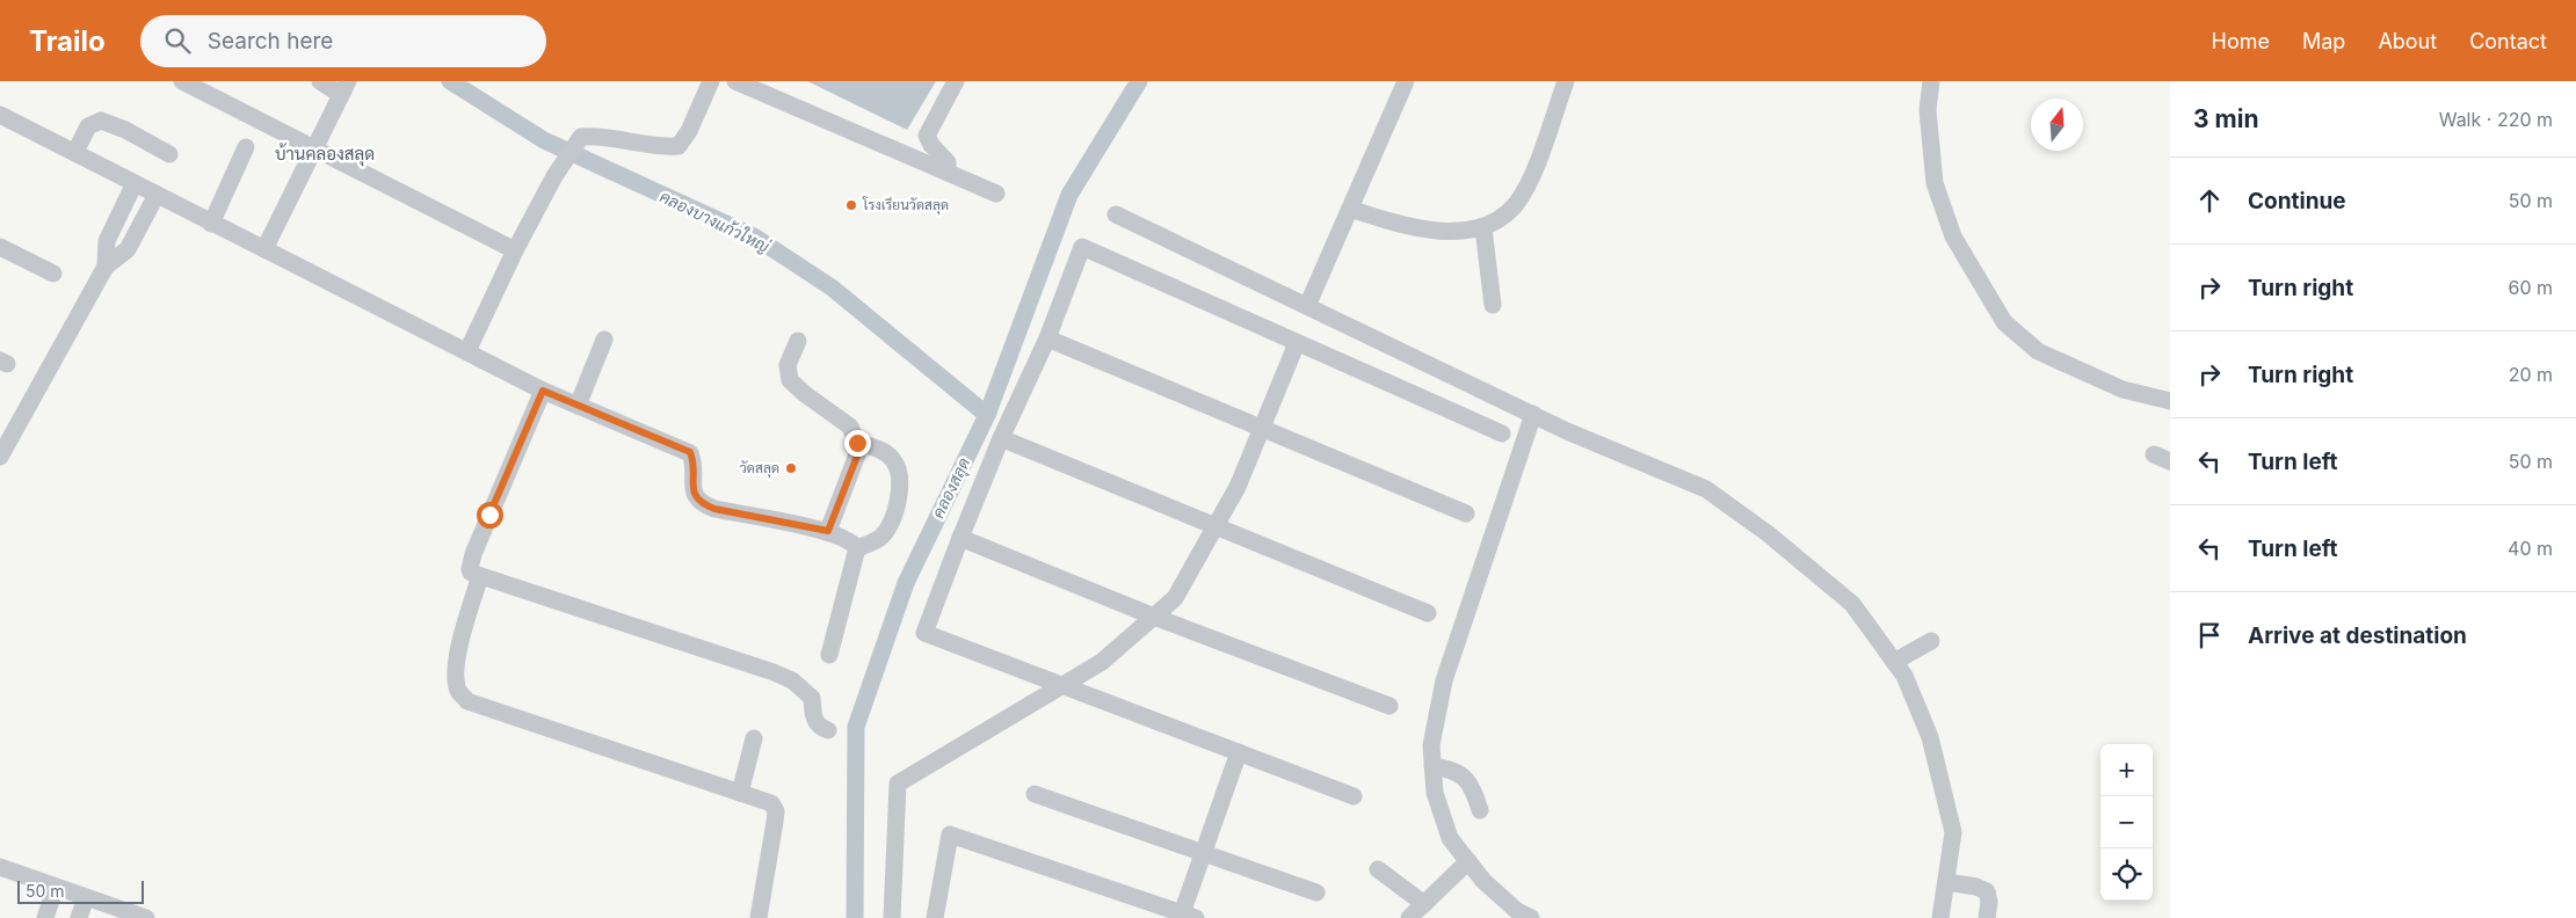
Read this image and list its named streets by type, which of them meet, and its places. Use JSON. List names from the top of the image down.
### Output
{
  "districts": ["บ้านคลองสลุด"],
  "water": ["คลองบางแก้วใหญ่", "คลองสลุด"],
  "places": ["โรงเรียนวัดสลุด", "วัดสลุด"],
  "scale_bar": "50 m",
  "north": "top",
  "page": {
    "header": "Trailo",
    "search": "Search here",
    "nav": [
      "Home",
      "Map",
      "About",
      "Contact"
    ],
    "heading": ["3 min", "Walk · 220 m"],
    "list": [
      ["Continue", "50 m"],
      ["Turn right", "60 m"],
      ["Turn right", "20 m"],
      ["Turn left", "50 m"],
      ["Turn left", "40 m"],
      "Arrive at destination"
    ],
    "map_buttons": ["+", "−"],
    "scale": "50 m"
  }
}
